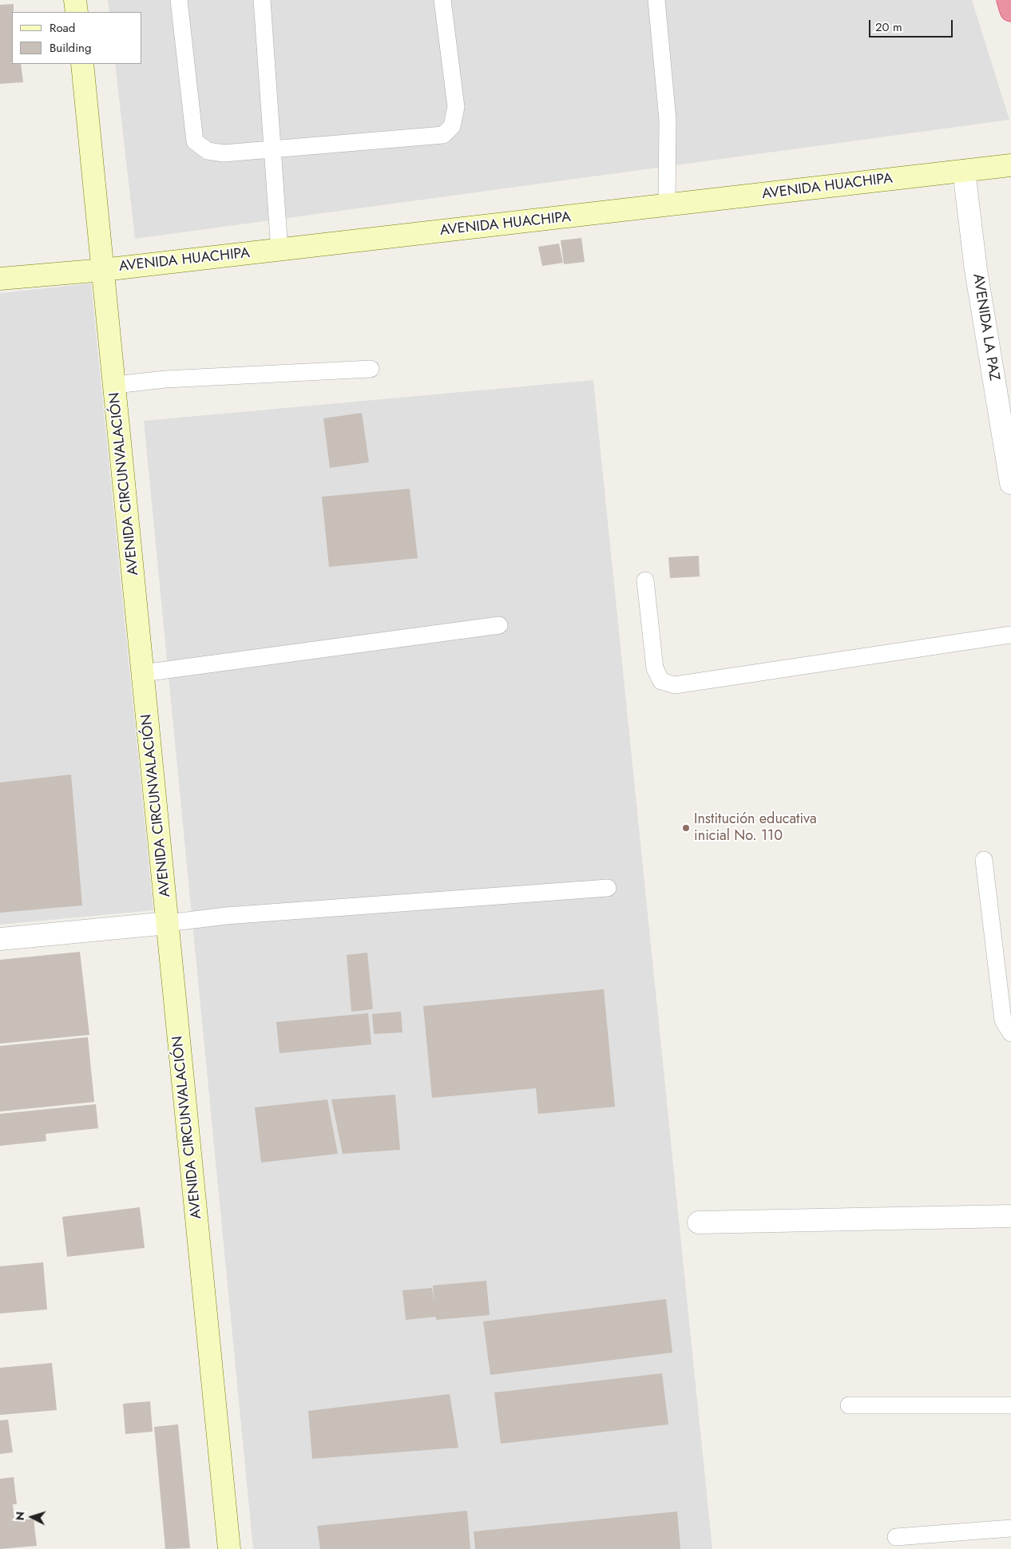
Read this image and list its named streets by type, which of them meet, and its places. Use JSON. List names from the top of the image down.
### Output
{
  "streets": {
    "street": ["AVENIDA HUACHIPA", "AVENIDA LA PAZ", "AVENIDA CIRCUNVALACIÓN"]
  },
  "crossings": [
    ["AVENIDA HUACHIPA", "AVENIDA LA PAZ"],
    ["AVENIDA HUACHIPA", "AVENIDA CIRCUNVALACIÓN"]
  ],
  "places": ["Institución educativa inicial No. 110"],
  "legend": ["Road", "Building"],
  "scale_bar": "20 m",
  "north": "left"
}
